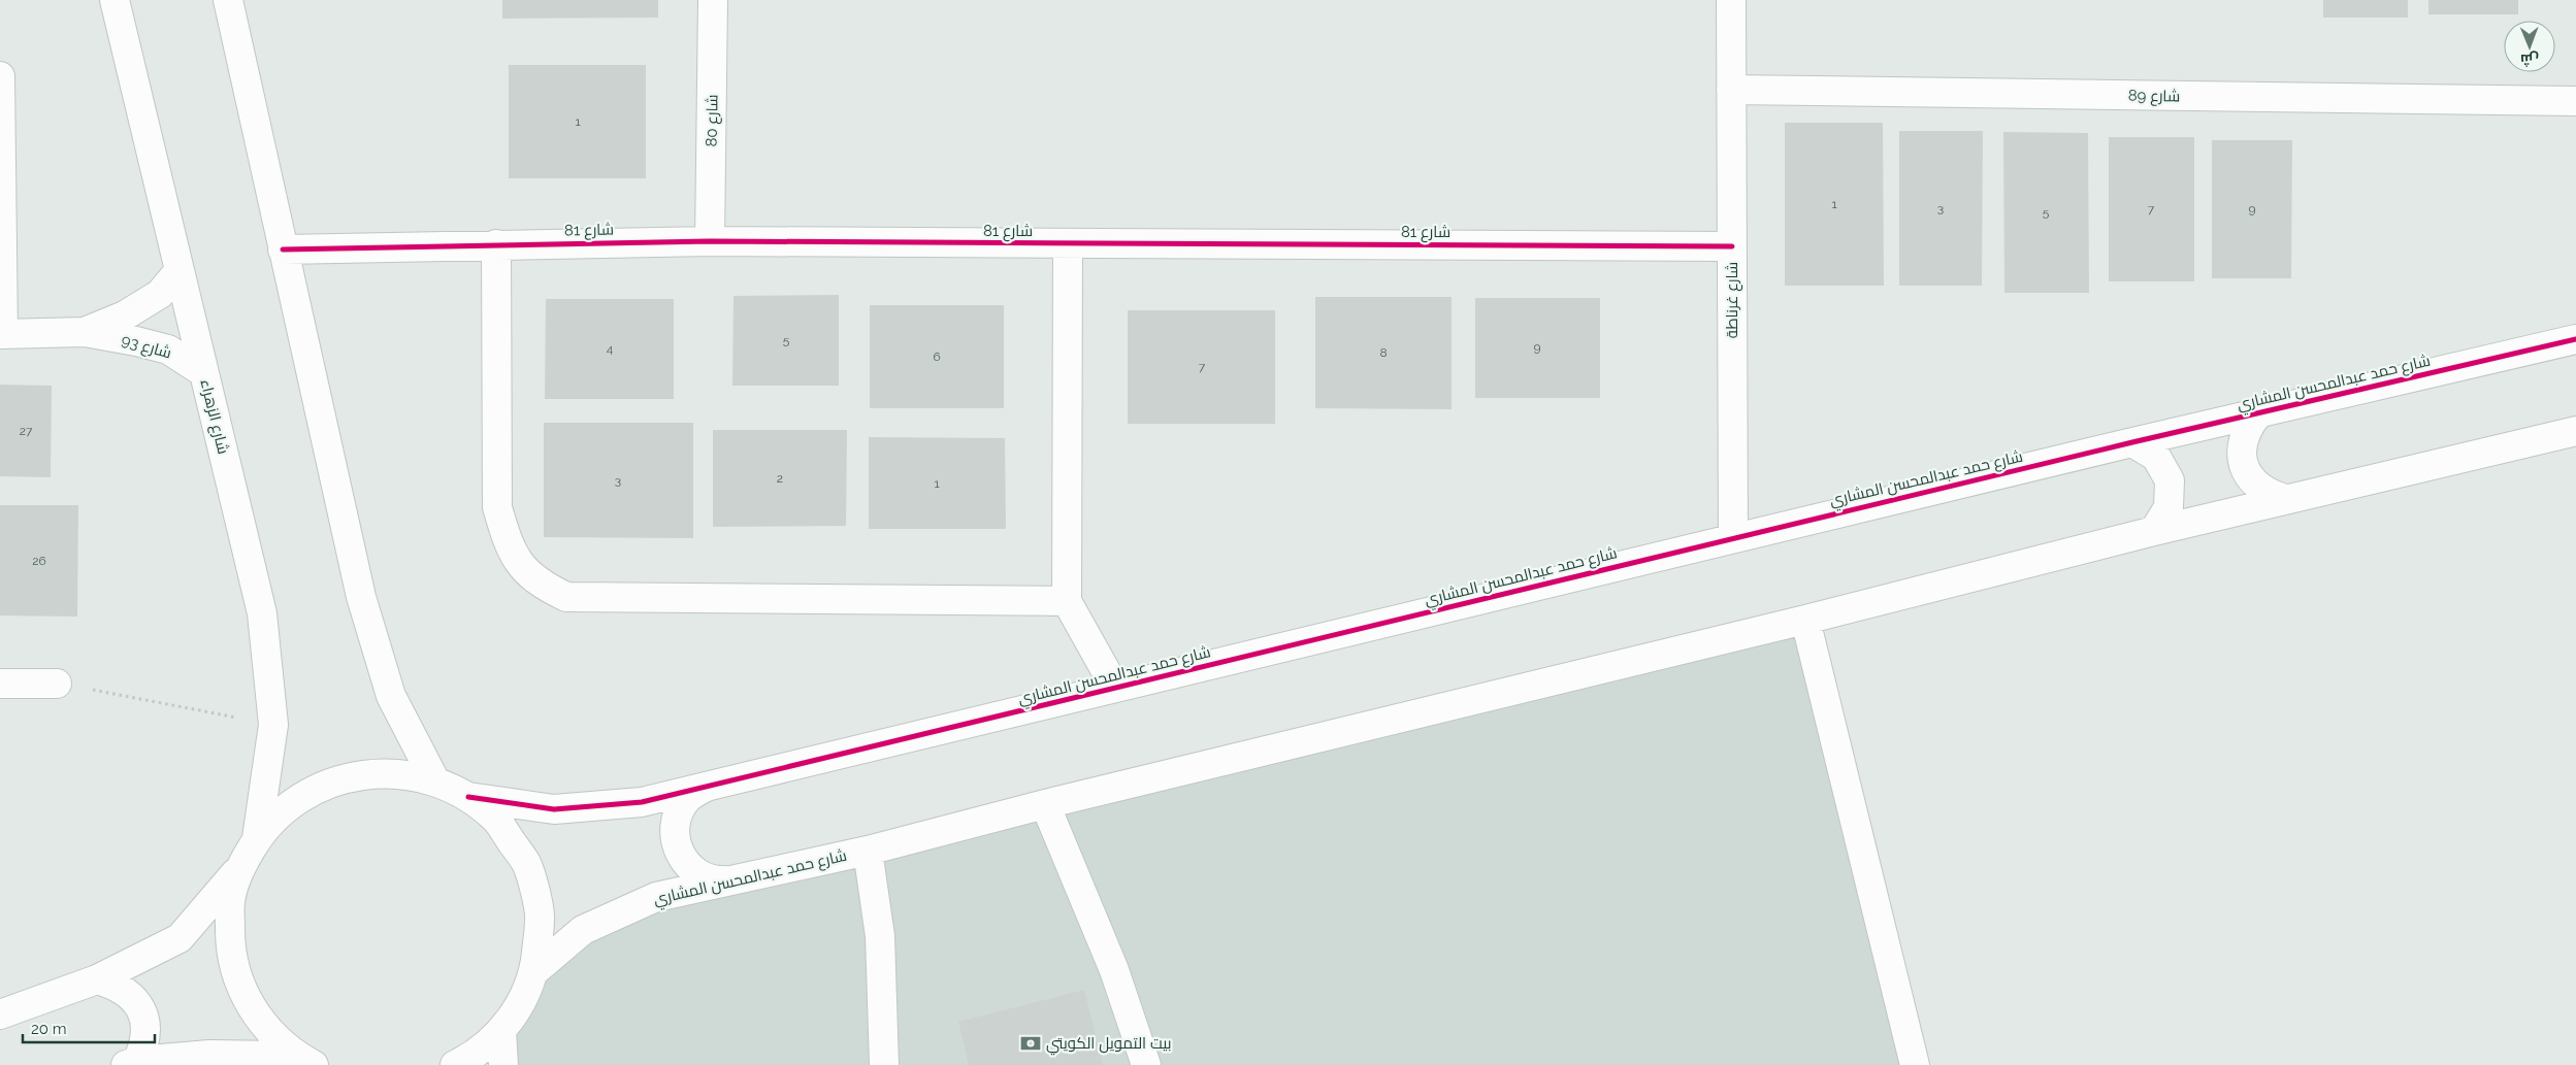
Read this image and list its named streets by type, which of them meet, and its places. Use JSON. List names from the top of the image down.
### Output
{
  "streets": {
    "street": [
      "شارع 89",
      "شارع 80",
      "شارع 81",
      "شارع غرناطة",
      "شارع 93",
      "شارع حمد عبدالمحسن المشاري",
      "شارع الزهراء"
    ]
  },
  "crossings": [
    ["شارع 89", "شارع غرناطة"],
    ["شارع 80", "شارع 81"],
    ["شارع 81", "شارع غرناطة"],
    ["شارع غرناطة", "شارع حمد عبدالمحسن المشاري"],
    ["شارع 93", "شارع الزهراء"]
  ],
  "places": {
    "bank": ["بيت التمويل الكويتي"]
  },
  "house_numbers": [
    "1",
    "1",
    "3",
    "7",
    "9",
    "5",
    "5",
    "9",
    "4",
    "8",
    "6",
    "7",
    "27",
    "2",
    "3",
    "1",
    "26"
  ],
  "scale_bar": "20 m",
  "north": "bottom"
}
